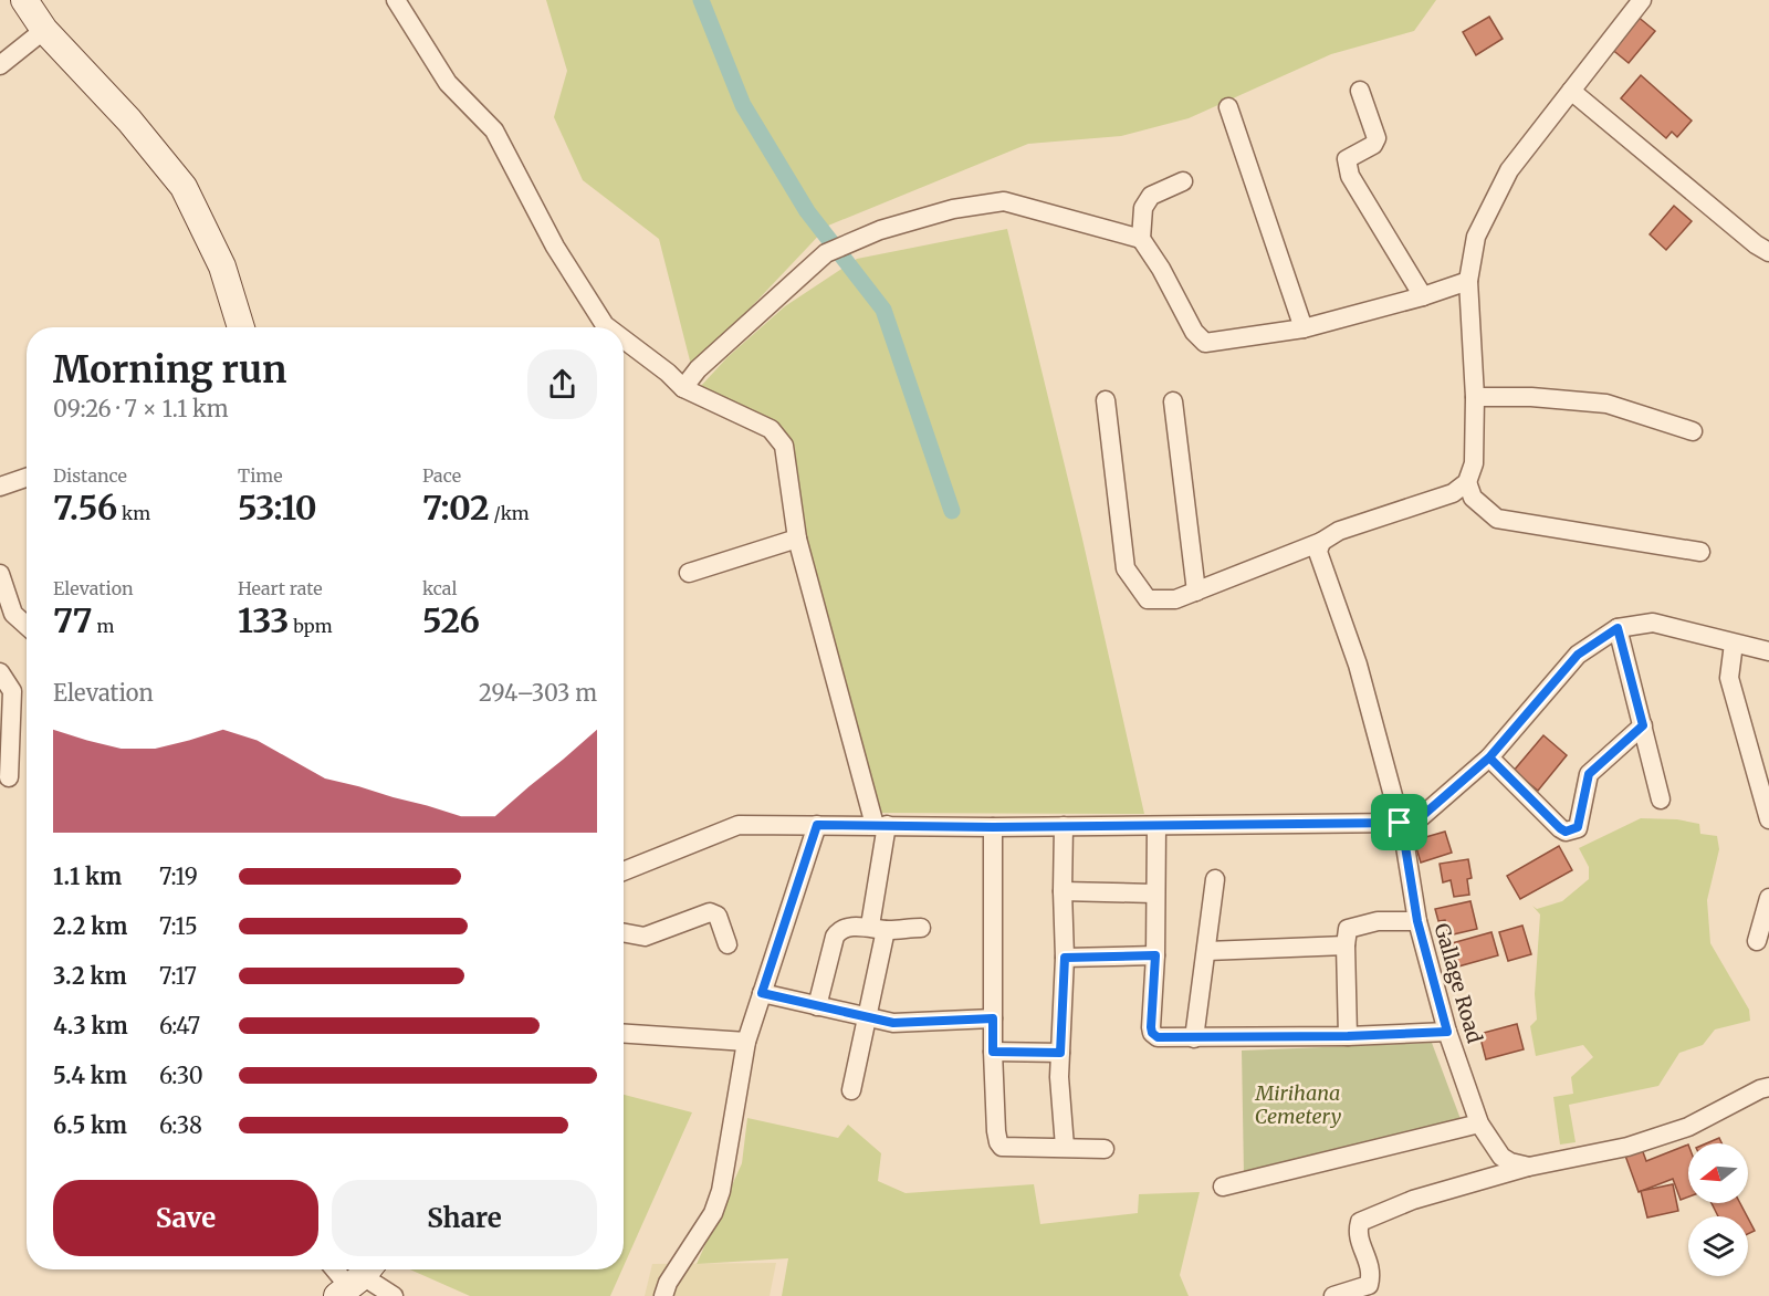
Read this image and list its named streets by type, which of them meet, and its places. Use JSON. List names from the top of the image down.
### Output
{
  "streets": {
    "street": ["Gallage Road"]
  },
  "parks": ["Mirihana Cemetery"],
  "north": "left",
  "page": {
    "heading": ["Morning run", "09:26 · 7 × 1.1 km"],
    "stats": [
      ["Distance", "7.56 km"],
      ["Time", "53:10"],
      ["Pace", "7:02 /km"],
      ["Elevation", "77 m"],
      ["Heart rate", "133 bpm"],
      ["kcal", "526"]
    ],
    "chart": ["Elevation", "294–303 m"],
    "list": [
      {
        "name": "1.1 km",
        "note": "7:19"
      },
      {
        "name": "2.2 km",
        "note": "7:15"
      },
      {
        "name": "3.2 km",
        "note": "7:17"
      },
      {
        "name": "4.3 km",
        "note": "6:47"
      },
      {
        "name": "5.4 km",
        "note": "6:30"
      },
      {
        "name": "6.5 km",
        "note": "6:38"
      }
    ],
    "buttons": ["Save", "Share"]
  }
}
